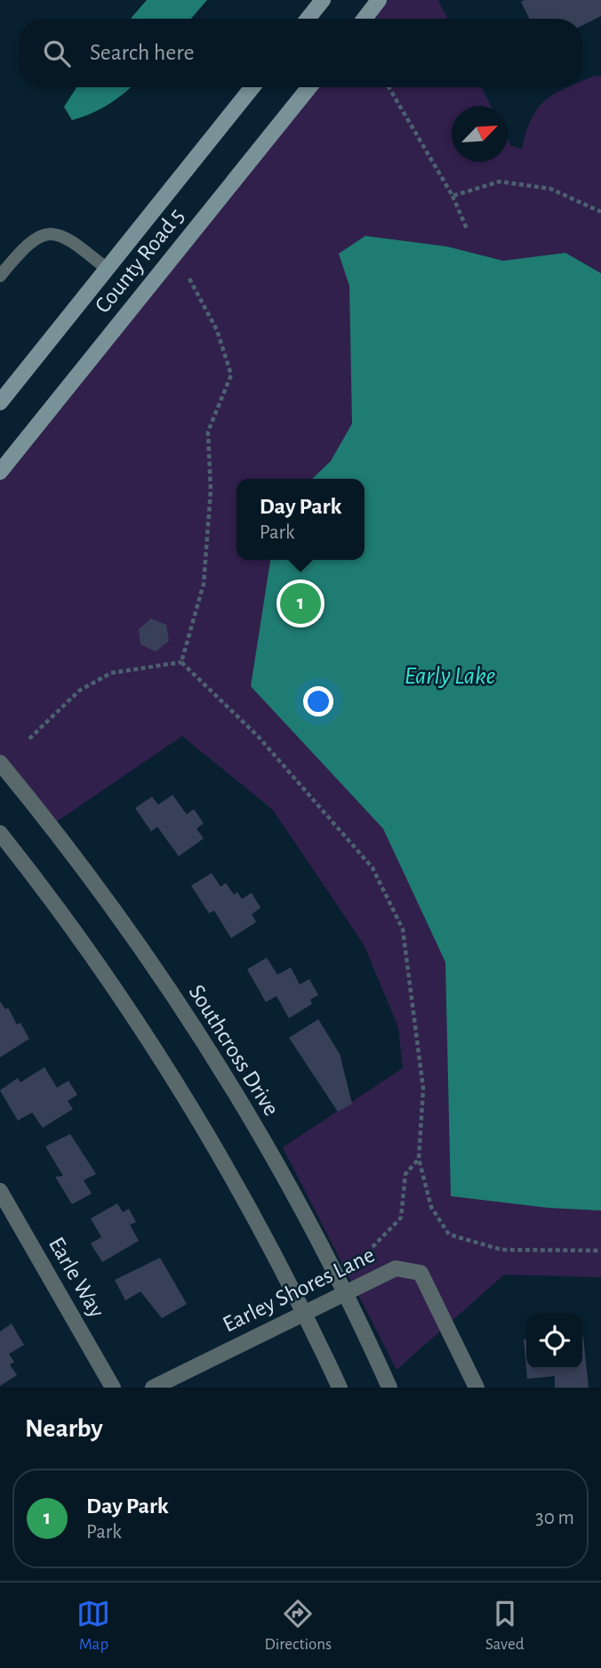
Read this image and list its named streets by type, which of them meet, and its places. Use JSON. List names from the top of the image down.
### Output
{
  "streets": {
    "main road": ["County Road 5"],
    "street": ["Southcross Drive", "Earle Way", "Earley Shores Lane"]
  },
  "crossings": [
    ["Southcross Drive", "Earley Shores Lane"]
  ],
  "water": ["Early Lake"],
  "north": "top right",
  "page": {
    "search": "Search here",
    "popup": ["Day Park", "Park"],
    "pins": "1",
    "heading": "Nearby",
    "list": [
      {
        "mark": "1",
        "name": "Day Park",
        "note": "Park",
        "value": "30 m"
      }
    ],
    "nav": ["Map", "Directions", "Saved"]
  }
}
